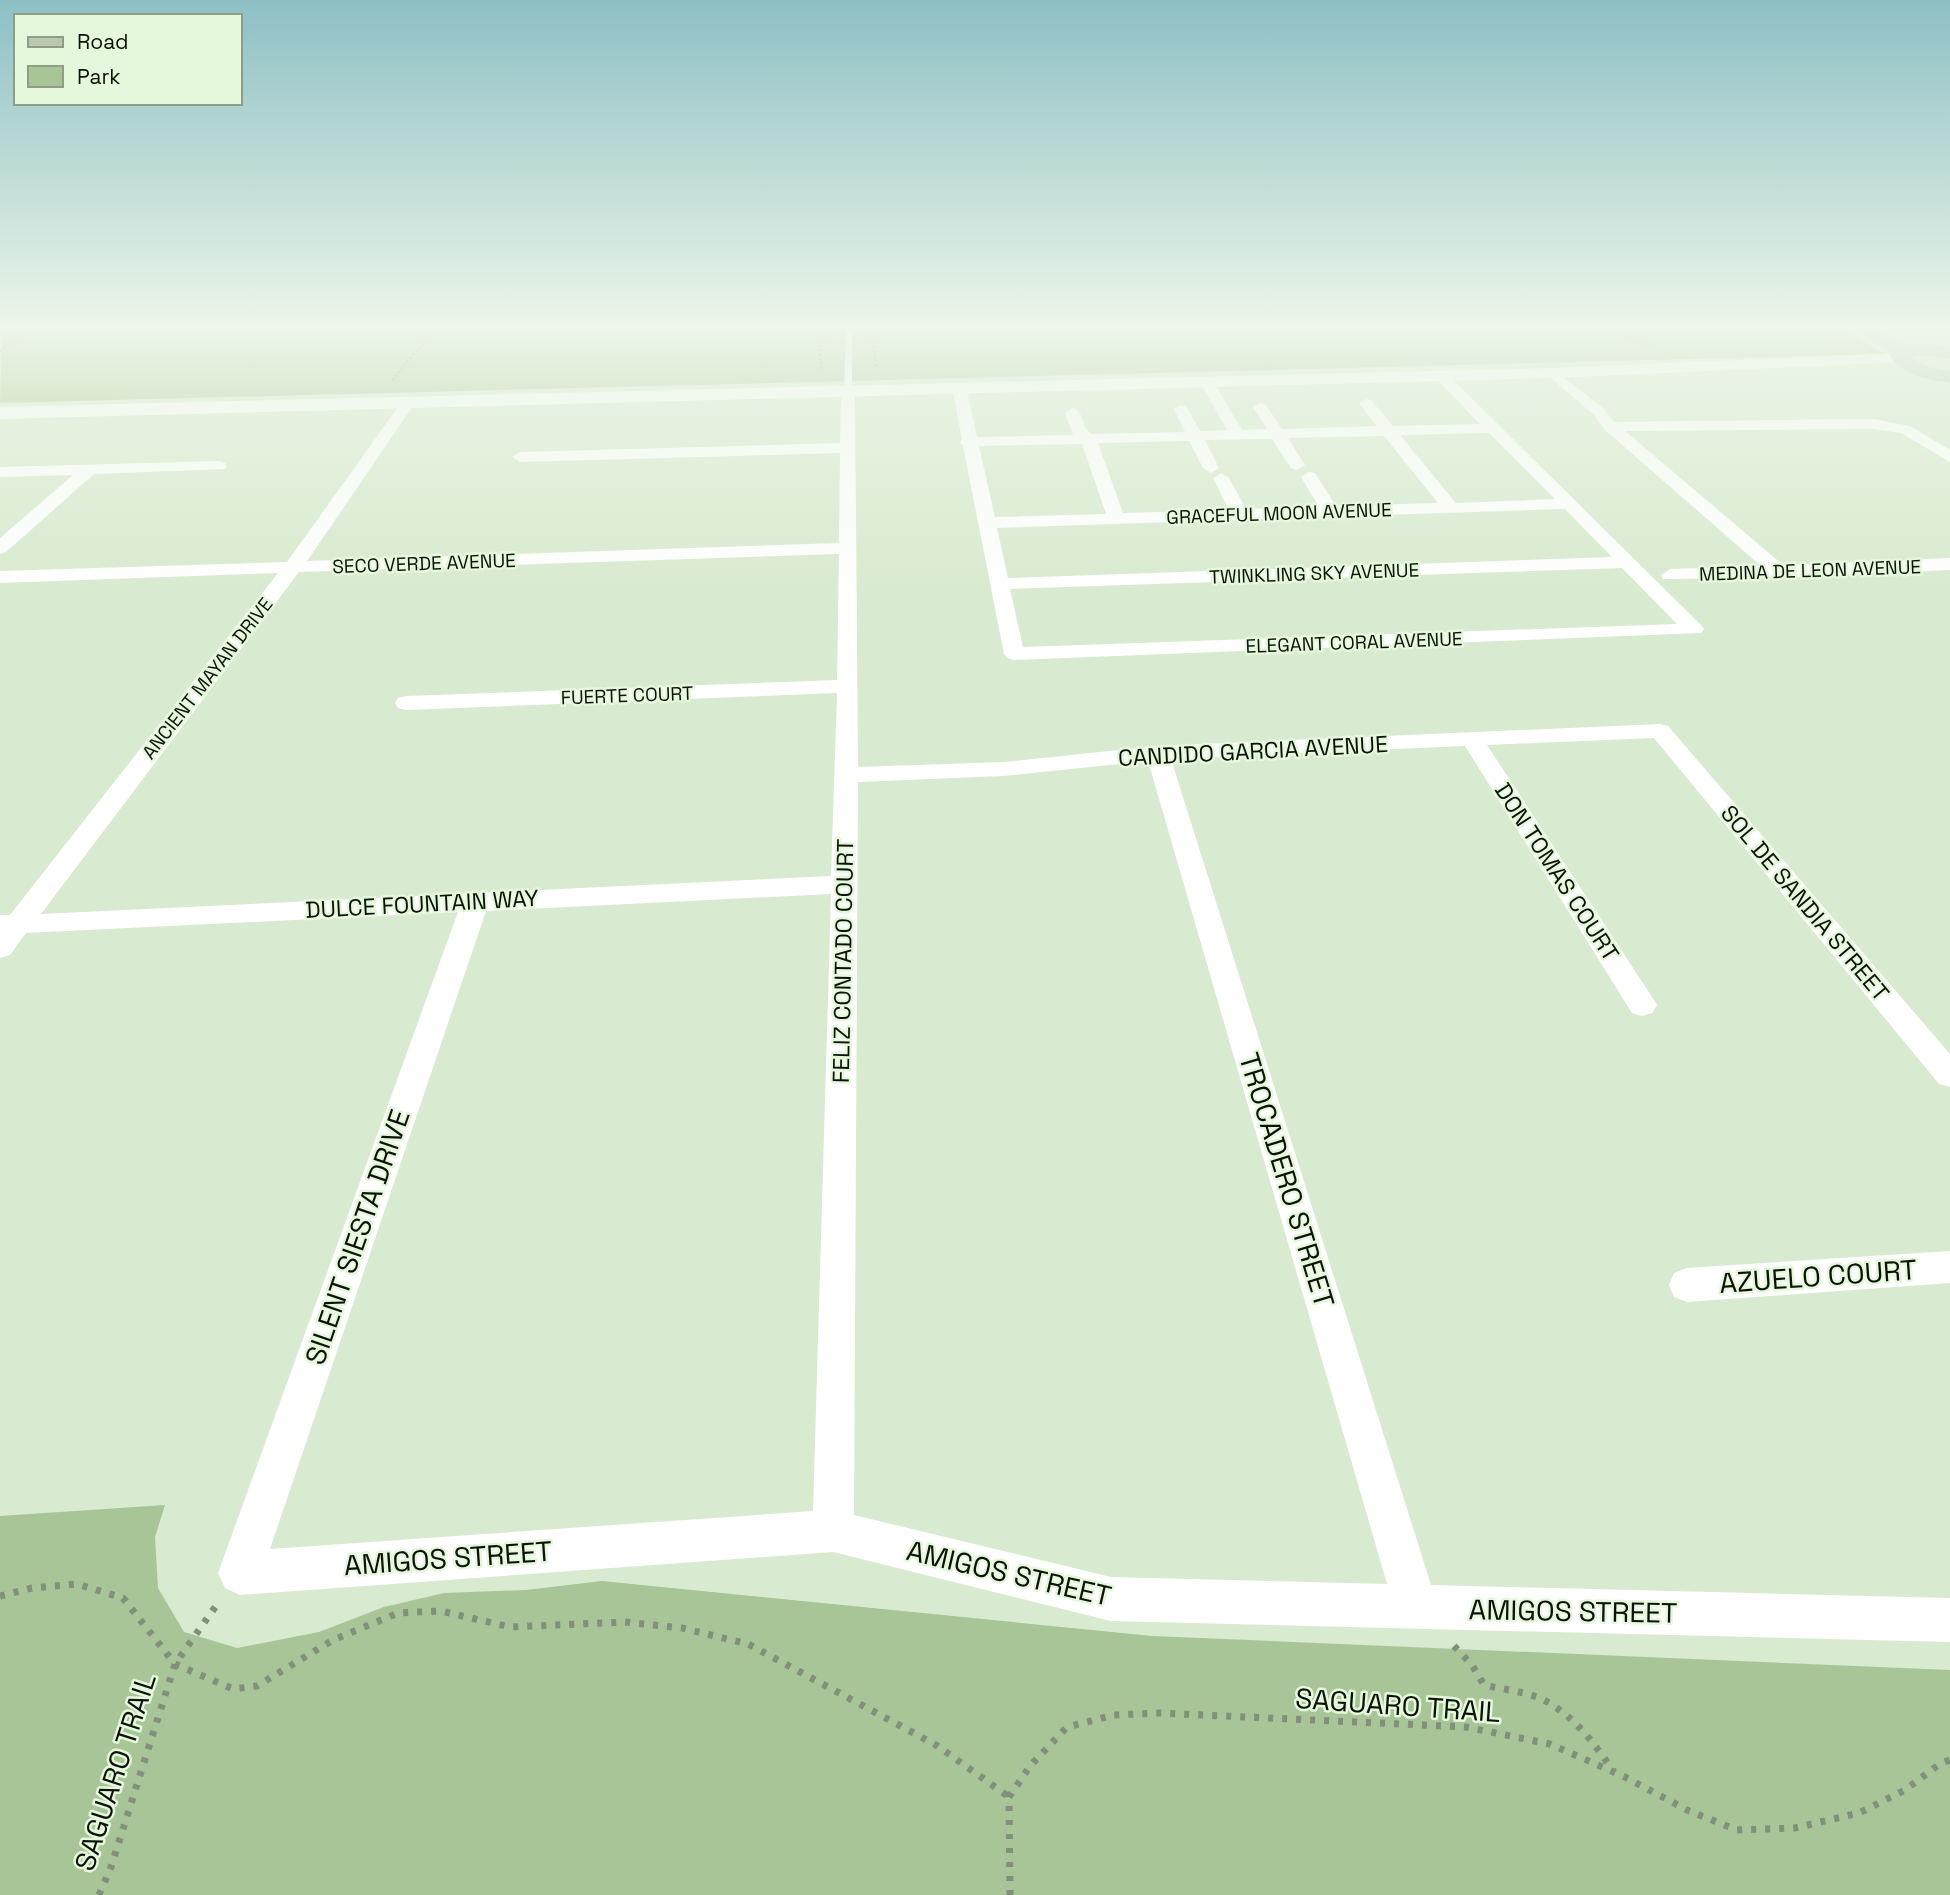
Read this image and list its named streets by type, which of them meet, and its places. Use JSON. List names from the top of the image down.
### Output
{
  "streets": {
    "street": [
      "GRACEFUL MOON AVENUE",
      "SECO VERDE AVENUE",
      "MEDINA DE LEON AVENUE",
      "TWINKLING SKY AVENUE",
      "ELEGANT CORAL AVENUE",
      "ANCIENT MAYAN DRIVE",
      "FUERTE COURT",
      "CANDIDO GARCIA AVENUE",
      "DON TOMAS COURT",
      "SOL DE SANDIA STREET",
      "DULCE FOUNTAIN WAY",
      "FELIZ CONTADO COURT",
      "TROCADERO STREET",
      "SILENT SIESTA DRIVE",
      "AZUELO COURT",
      "AMIGOS STREET"
    ],
    "path": ["SAGUARO TRAIL"]
  },
  "crossings": [
    ["SECO VERDE AVENUE", "ANCIENT MAYAN DRIVE"],
    ["SECO VERDE AVENUE", "FELIZ CONTADO COURT"],
    ["TWINKLING SKY AVENUE", "ELEGANT CORAL AVENUE"],
    ["ANCIENT MAYAN DRIVE", "DULCE FOUNTAIN WAY"],
    ["FUERTE COURT", "FELIZ CONTADO COURT"],
    ["CANDIDO GARCIA AVENUE", "DON TOMAS COURT"],
    ["CANDIDO GARCIA AVENUE", "SOL DE SANDIA STREET"],
    ["CANDIDO GARCIA AVENUE", "FELIZ CONTADO COURT"],
    ["CANDIDO GARCIA AVENUE", "TROCADERO STREET"],
    ["DULCE FOUNTAIN WAY", "FELIZ CONTADO COURT"],
    ["DULCE FOUNTAIN WAY", "SILENT SIESTA DRIVE"],
    ["FELIZ CONTADO COURT", "AMIGOS STREET"],
    ["TROCADERO STREET", "AMIGOS STREET"],
    ["SILENT SIESTA DRIVE", "AMIGOS STREET"]
  ],
  "legend": ["Road", "Park"]
}
